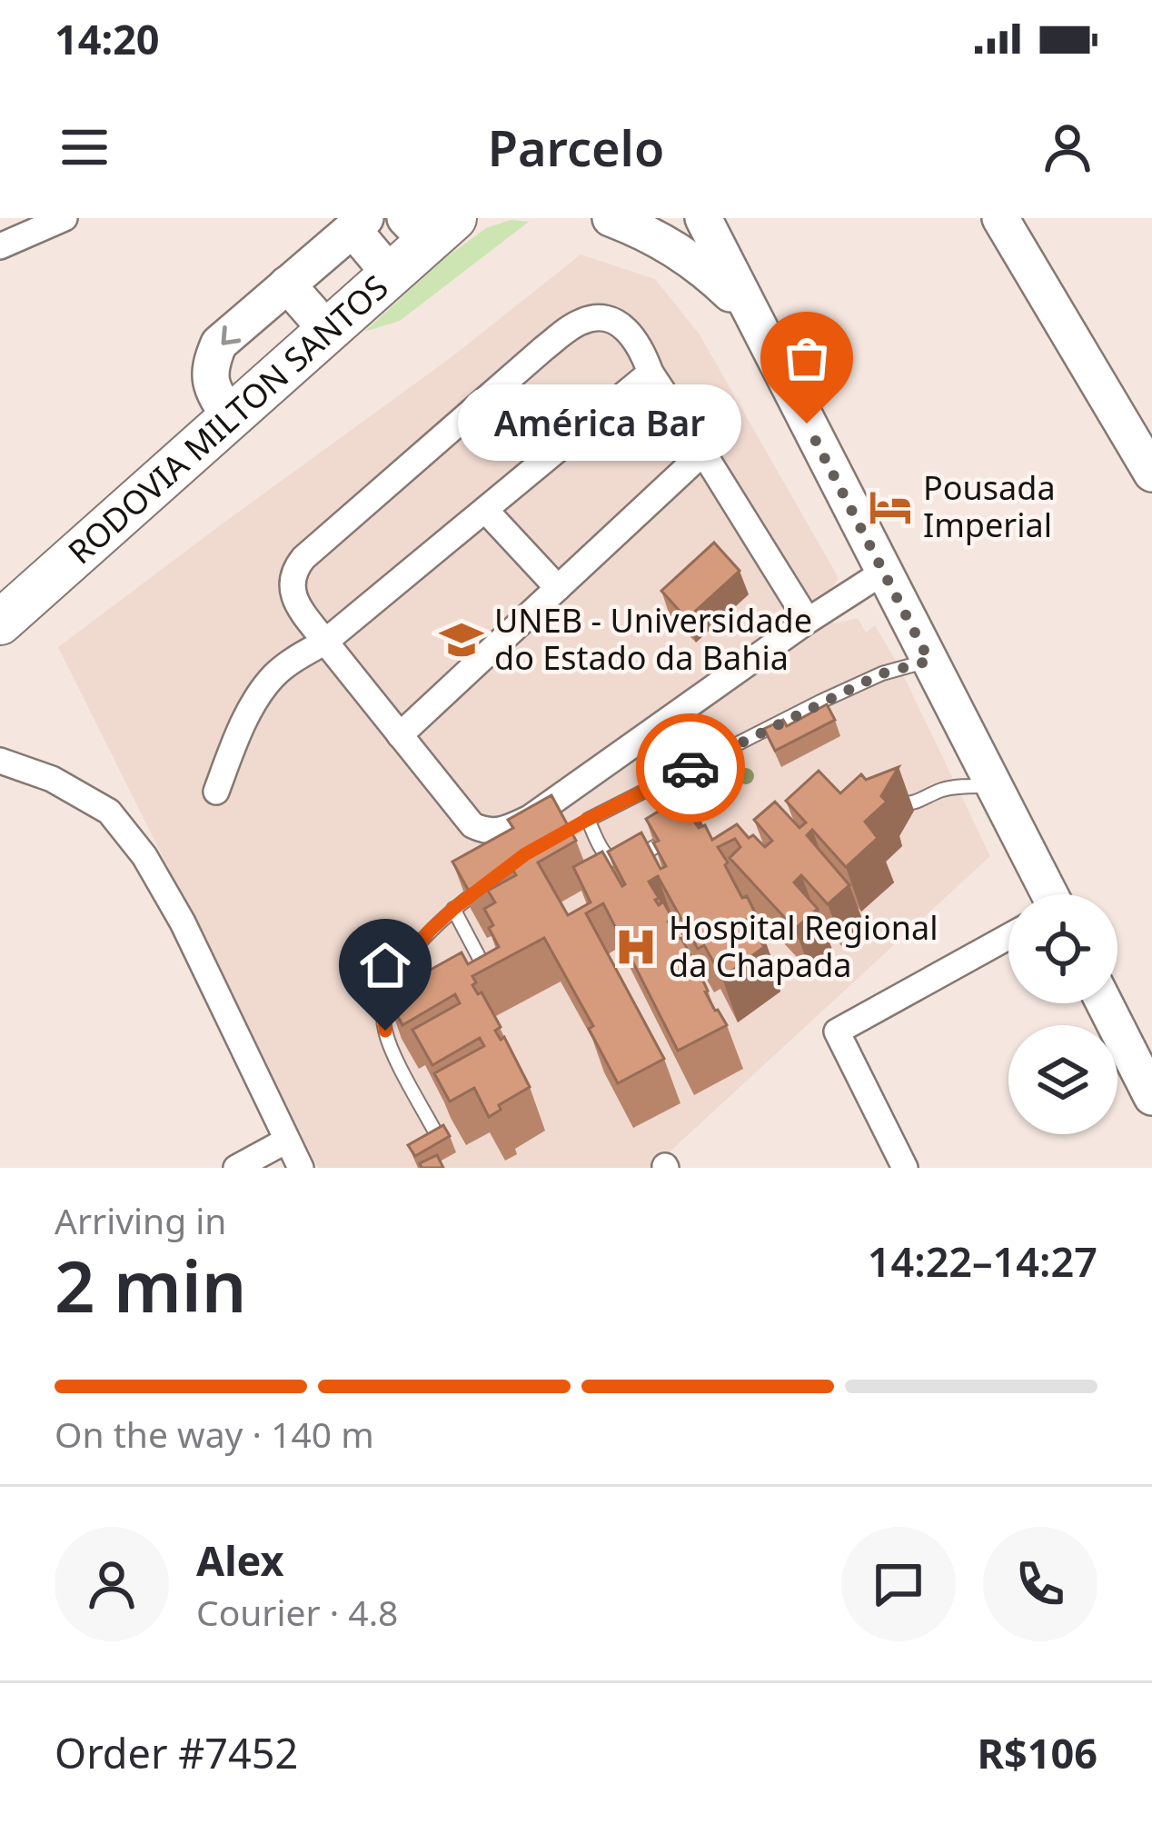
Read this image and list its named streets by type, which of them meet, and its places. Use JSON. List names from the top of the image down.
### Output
{
  "streets": {
    "highway": ["RODOVIA MILTON SANTOS"]
  },
  "places": {
    "other": ["América Bar"],
    "hotel": ["Pousada Imperial"],
    "school or university": ["UNEB - Universidade do Estado da Bahia"],
    "hospital": ["Hospital Regional da Chapada"]
  },
  "page": {
    "status": "14:20",
    "header": "Parcelo",
    "bubble": "América Bar",
    "heading": ["2 min", "Arriving in", "14:22–14:27"],
    "panel": [
      "Alex",
      "Courier · 4.8",
      "Order #7452",
      "R$106"
    ],
    "bar": "On the way · 140 m"
  }
}
